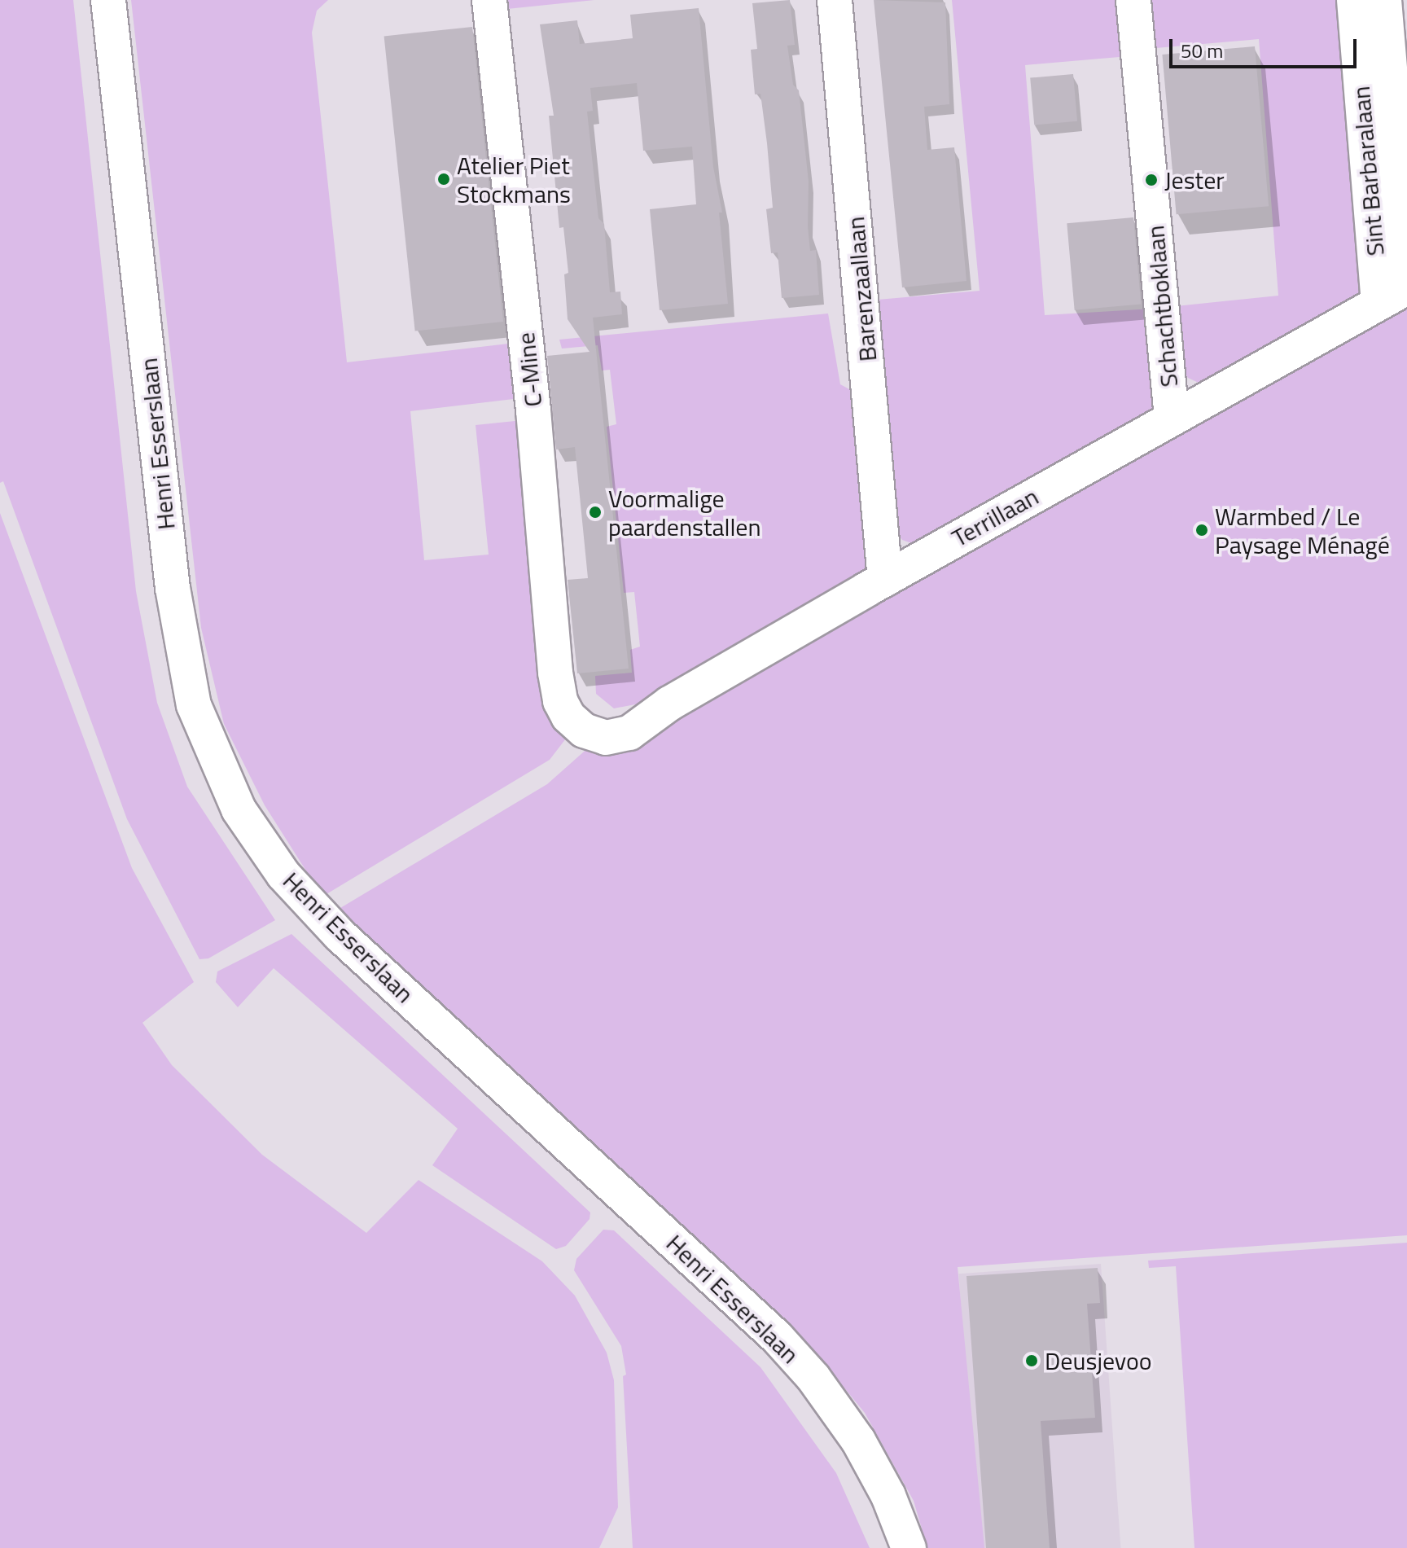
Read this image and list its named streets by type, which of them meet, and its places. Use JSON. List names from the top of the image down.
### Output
{
  "streets": {
    "street": [
      "Sint Barbaralaan",
      "Barenzaallaan",
      "Schachtboklaan",
      "C-Mine",
      "Henri Esserslaan",
      "Terrillaan"
    ]
  },
  "crossings": [
    ["Sint Barbaralaan", "Terrillaan"],
    ["Barenzaallaan", "Terrillaan"],
    ["Schachtboklaan", "Terrillaan"],
    ["C-Mine", "Terrillaan"]
  ],
  "places": [
    "Atelier Piet Stockmans",
    "Jester",
    "Voormalige paardenstallen",
    "Warmbed / Le Paysage Ménagé",
    "Deusjevoo"
  ],
  "scale_bar": "50 m"
}
